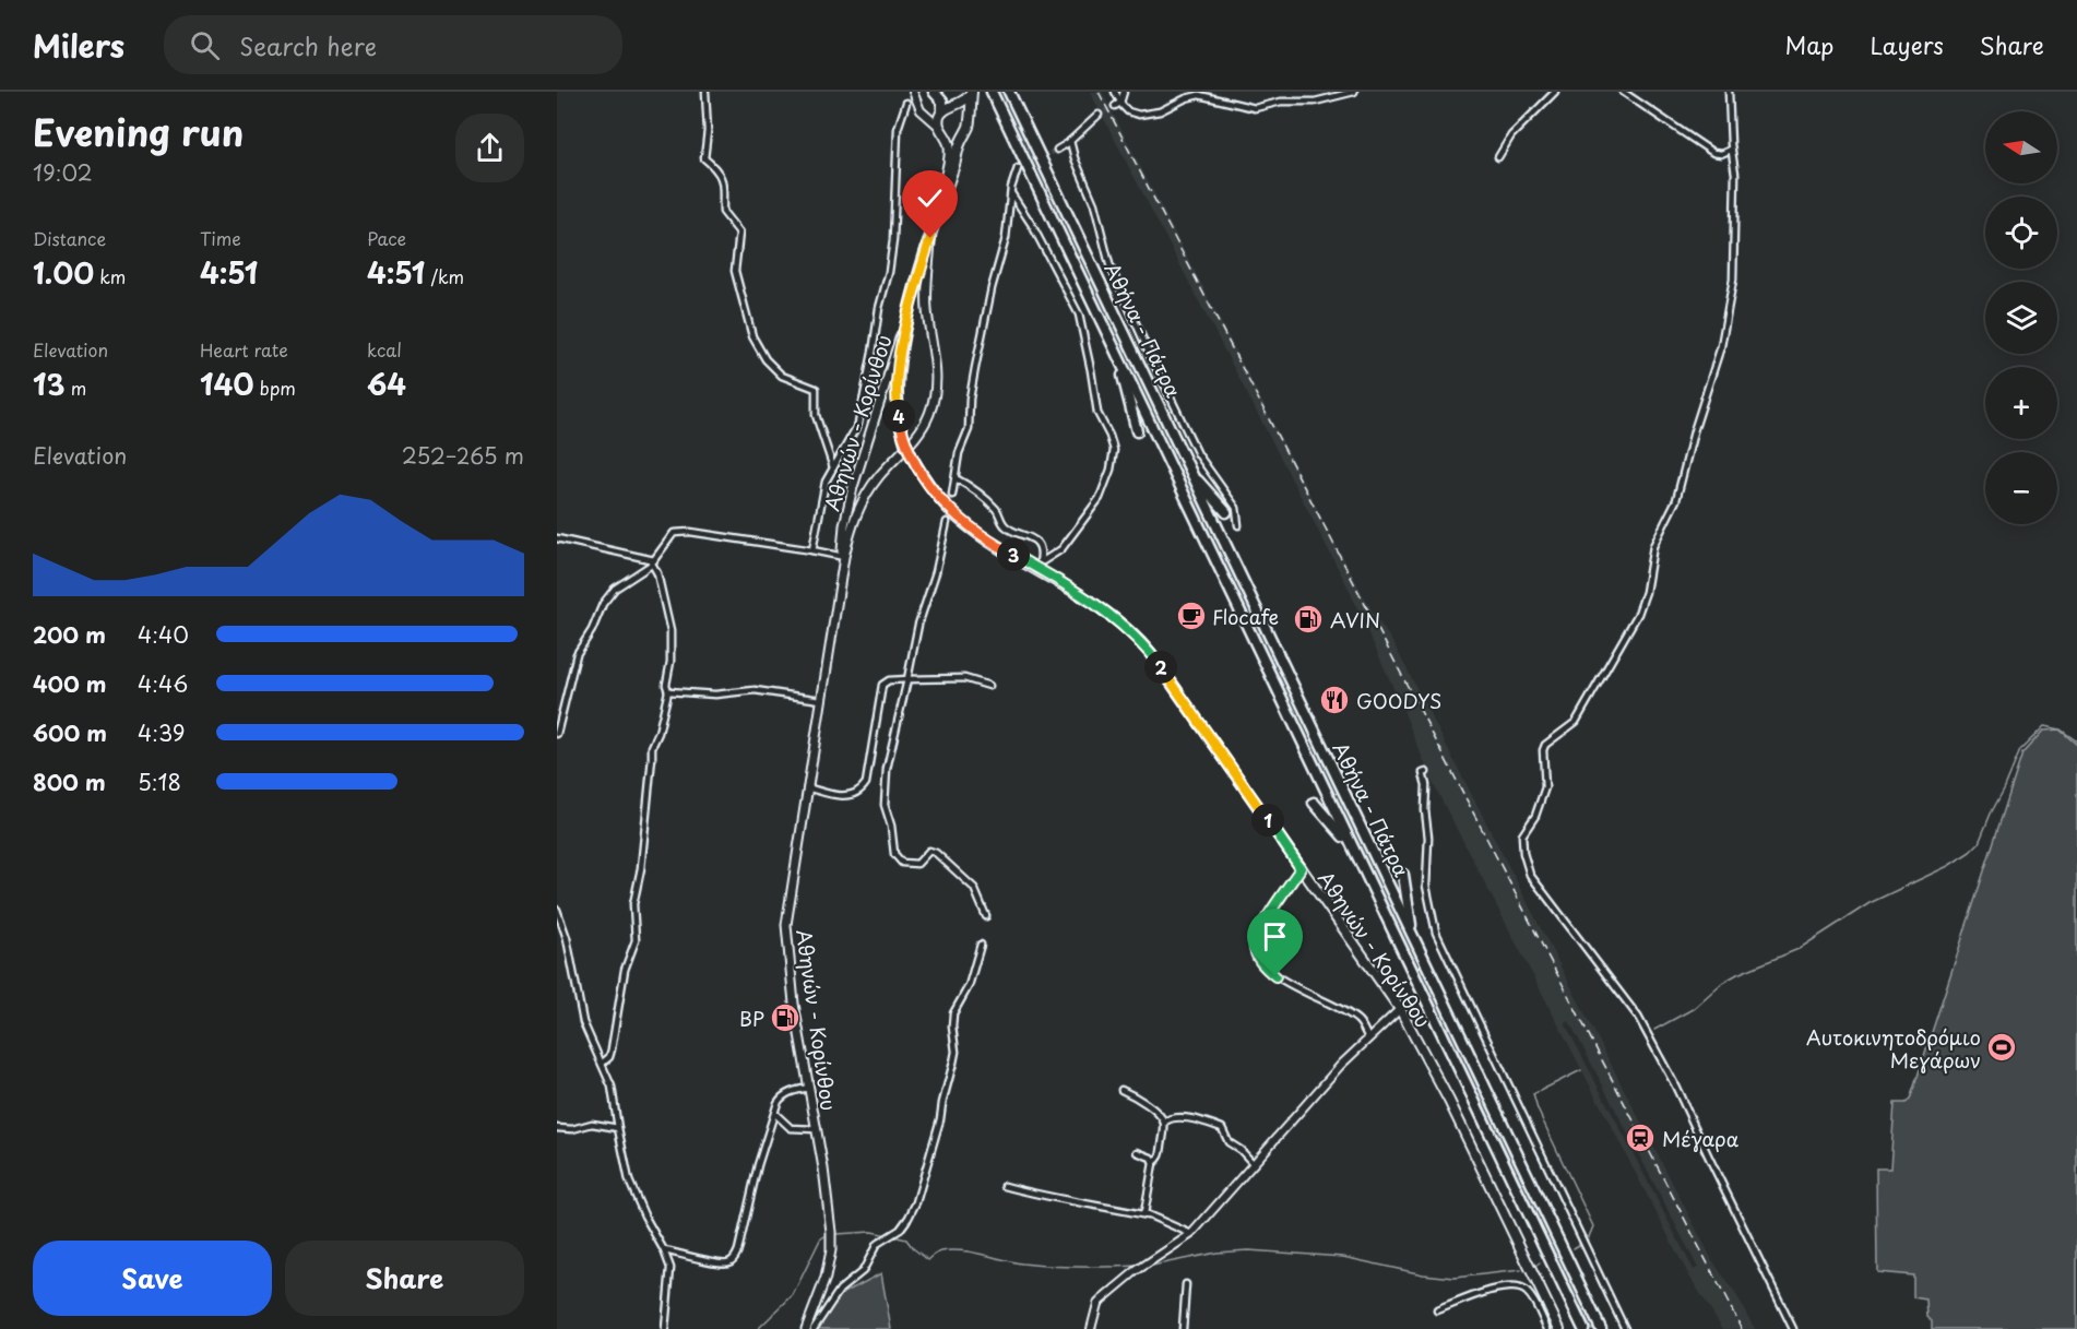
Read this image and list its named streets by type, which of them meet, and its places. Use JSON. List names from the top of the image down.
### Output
{
  "streets": {
    "highway": ["Αθήνα - Πάτρα"],
    "main road": ["Αθηνών - Κορίνθου"]
  },
  "places": {
    "cafe": ["Flocafe"],
    "fuel station": ["AVIN", "BP"],
    "restaurant": ["GOODYS"],
    "sports": ["Αυτοκινητοδρόμιο Μεγάρων"],
    "station": ["Μέγαρα"]
  },
  "north": "left",
  "page": {
    "header": "Milers",
    "search": "Search here",
    "nav": ["Map", "Layers", "Share"],
    "heading": ["Evening run", "19:02"],
    "map_buttons": ["+", "−"],
    "stats": [
      ["Distance", "1.00 km"],
      ["Time", "4:51"],
      ["Pace", "4:51 /km"],
      ["Elevation", "13 m"],
      ["Heart rate", "140 bpm"],
      ["kcal", "64"]
    ],
    "pins": [
      "4",
      "3",
      "2",
      "1"
    ],
    "chart": ["Elevation", "252–265 m"],
    "list": [
      {
        "name": "200 m",
        "note": "4:40"
      },
      {
        "name": "400 m",
        "note": "4:46"
      },
      {
        "name": "600 m",
        "note": "4:39"
      },
      {
        "name": "800 m",
        "note": "5:18"
      }
    ],
    "buttons": ["Save", "Share"]
  }
}
